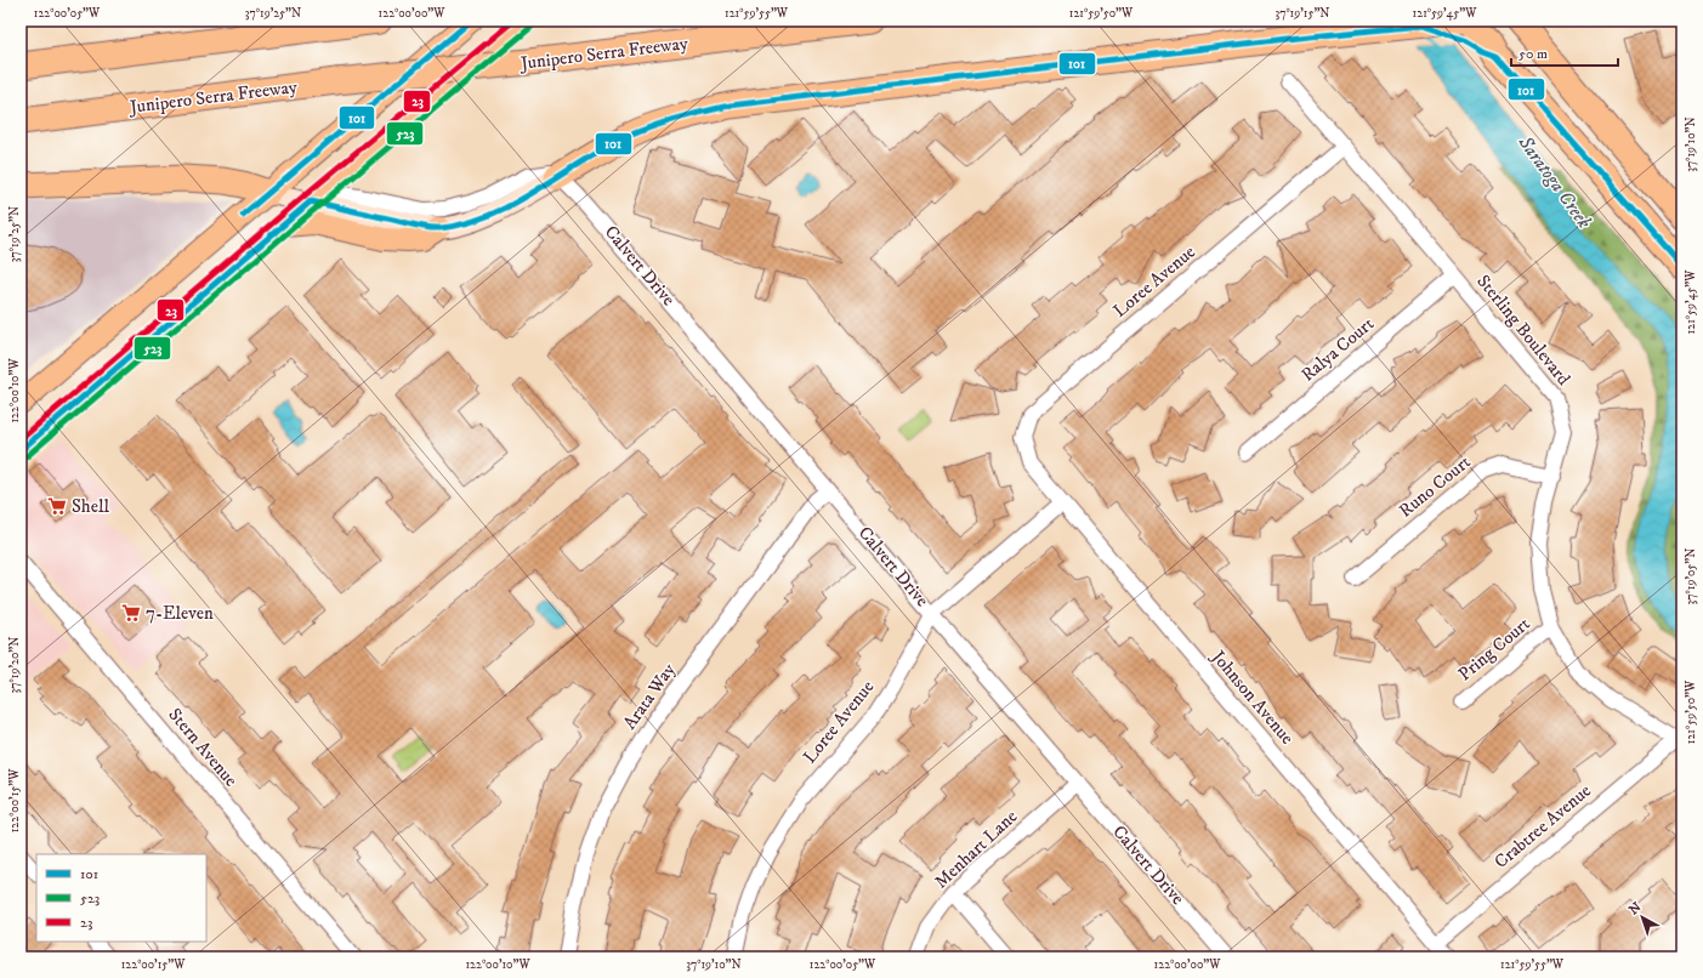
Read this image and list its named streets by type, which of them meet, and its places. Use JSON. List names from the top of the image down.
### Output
{
  "streets": {
    "highway": ["Junipero Serra Freeway"],
    "street": [
      "Calvert Drive",
      "Loree Avenue",
      "Sterling Boulevard",
      "Ralya Court",
      "Runo Court",
      "Pring Court",
      "Arata Way",
      "Johnson Avenue",
      "Stern Avenue",
      "Crabtree Avenue",
      "Menhart Lane"
    ]
  },
  "crossings": [
    ["Calvert Drive", "Loree Avenue"],
    ["Calvert Drive", "Arata Way"],
    ["Calvert Drive", "Menhart Lane"],
    ["Loree Avenue", "Sterling Boulevard"],
    ["Loree Avenue", "Johnson Avenue"],
    ["Sterling Boulevard", "Ralya Court"],
    ["Sterling Boulevard", "Runo Court"],
    ["Sterling Boulevard", "Pring Court"],
    ["Sterling Boulevard", "Crabtree Avenue"],
    ["Johnson Avenue", "Crabtree Avenue"]
  ],
  "water": ["Saratoga Creek"],
  "places": {
    "supermarket": ["Shell", "7-Eleven"]
  },
  "lines": ["transit line 101", "transit line 23", "transit line 523"],
  "legend": ["101", "523", "23"],
  "scale_bar": "50 m",
  "north": "top left",
  "coordinates": [
    "122°00'05\"W",
    "37°19'25\"N",
    "122°00'00\"W",
    "121°59'55\"W",
    "121°59'50\"W",
    "37°19'15\"N",
    "121°59'45\"W",
    "37°19'10\"N",
    "122°00'10\"W",
    "37°19'05\"N",
    "37°19'20\"N",
    "122°00'15\"W"
  ]
}
